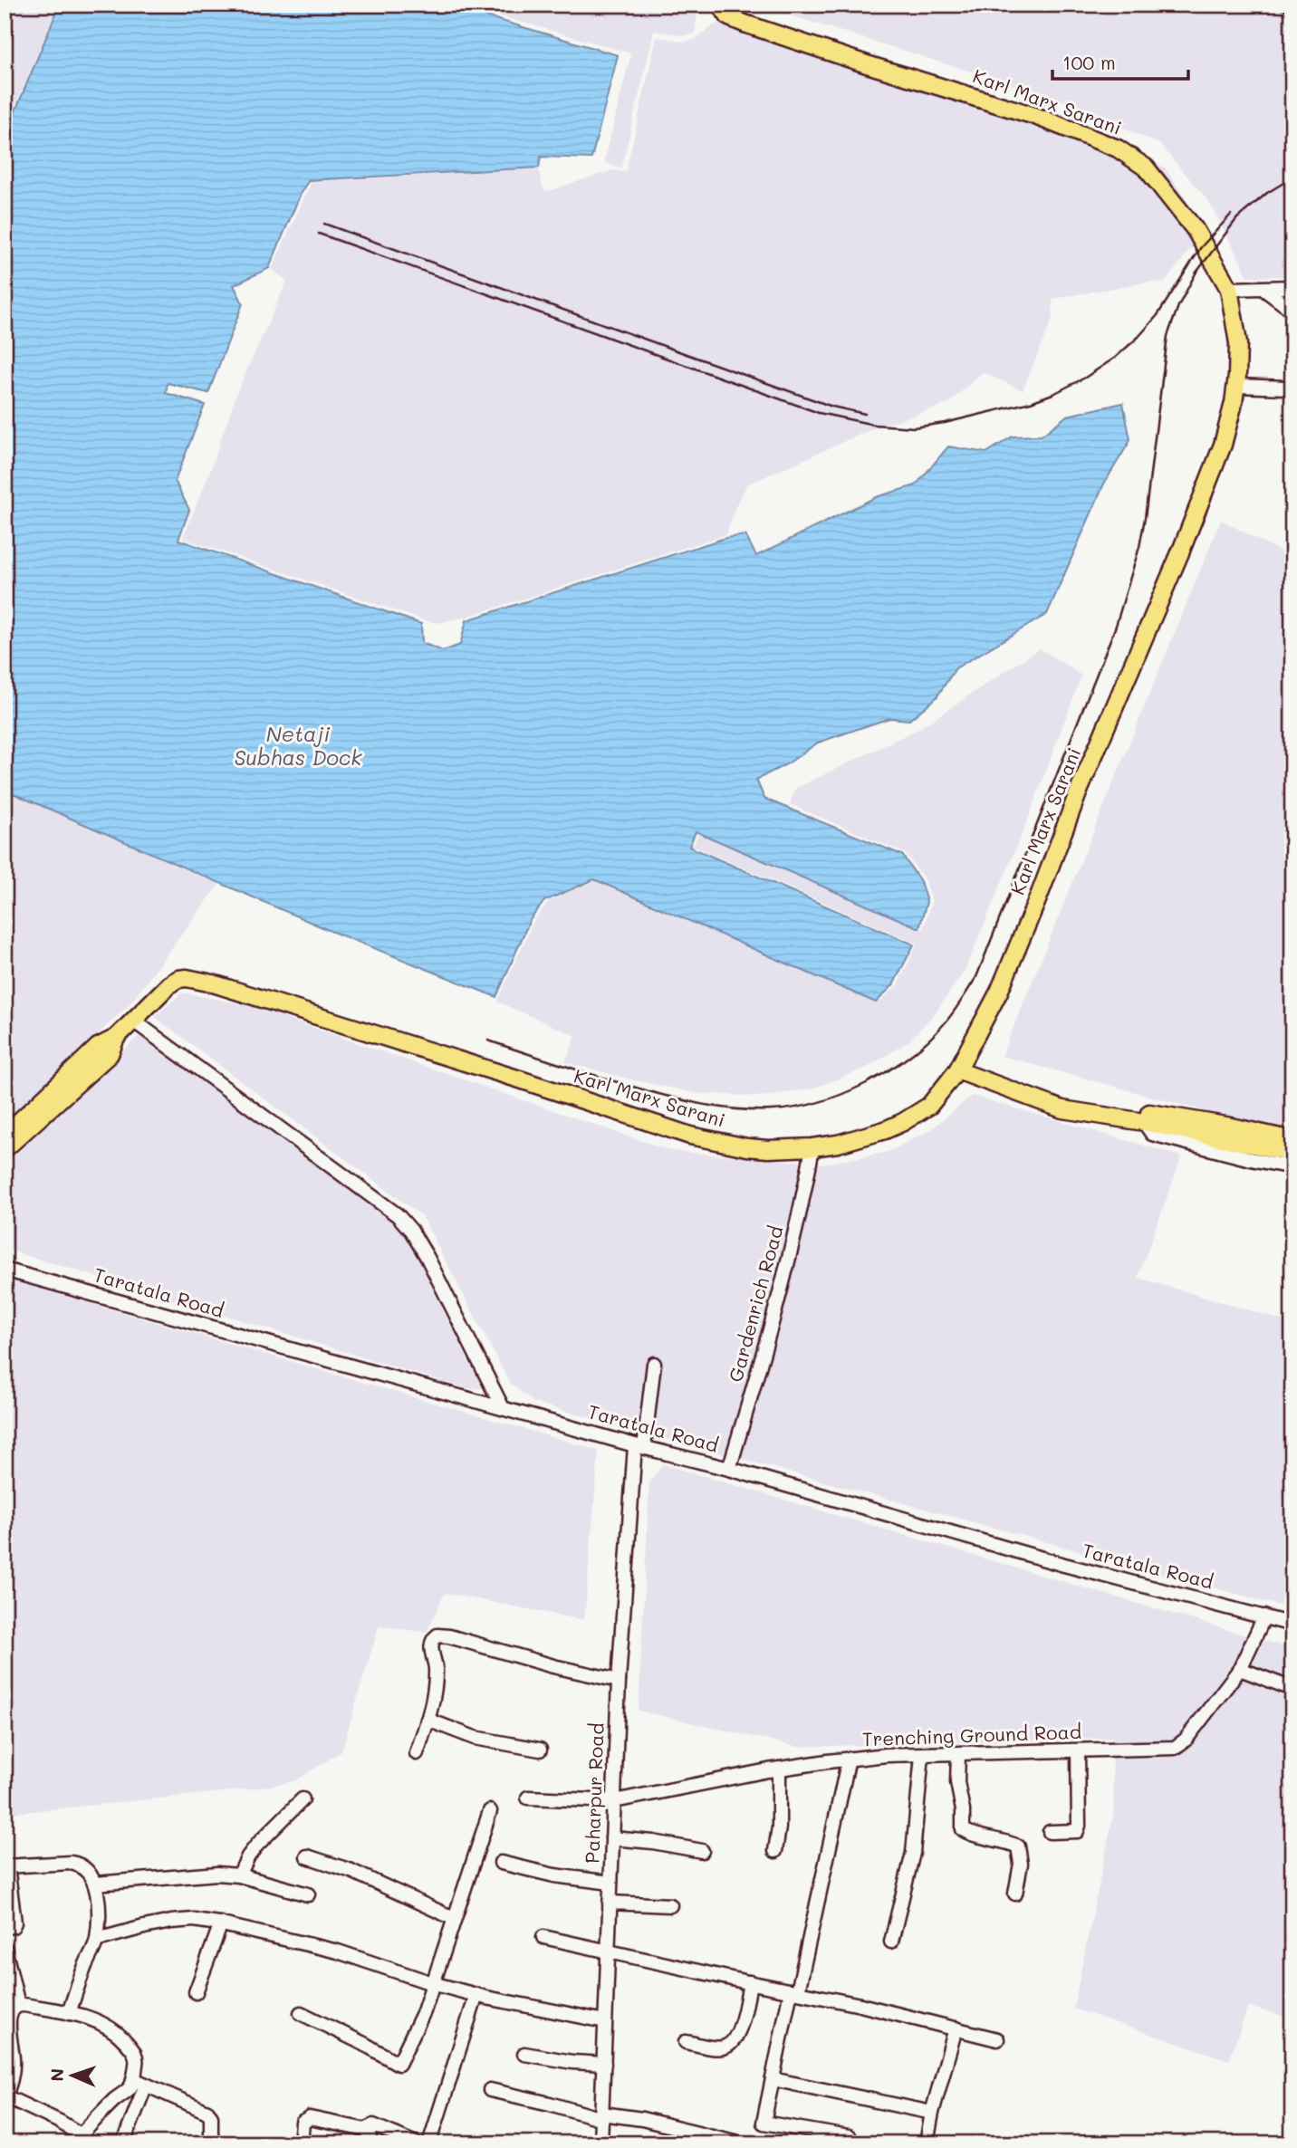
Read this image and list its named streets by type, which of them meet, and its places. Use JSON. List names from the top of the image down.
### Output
{
  "streets": {
    "main road": ["Karl Marx Sarani"],
    "street": [
      "Taratala Road",
      "Gardenrich Road",
      "Trenching Ground Road",
      "Paharpur Road"
    ]
  },
  "crossings": [
    ["Karl Marx Sarani", "Gardenrich Road"],
    ["Taratala Road", "Gardenrich Road"],
    ["Taratala Road", "Trenching Ground Road"],
    ["Taratala Road", "Paharpur Road"],
    ["Trenching Ground Road", "Paharpur Road"]
  ],
  "water": ["Netaji Subhas Dock"],
  "scale_bar": "100 m",
  "north": "left"
}
